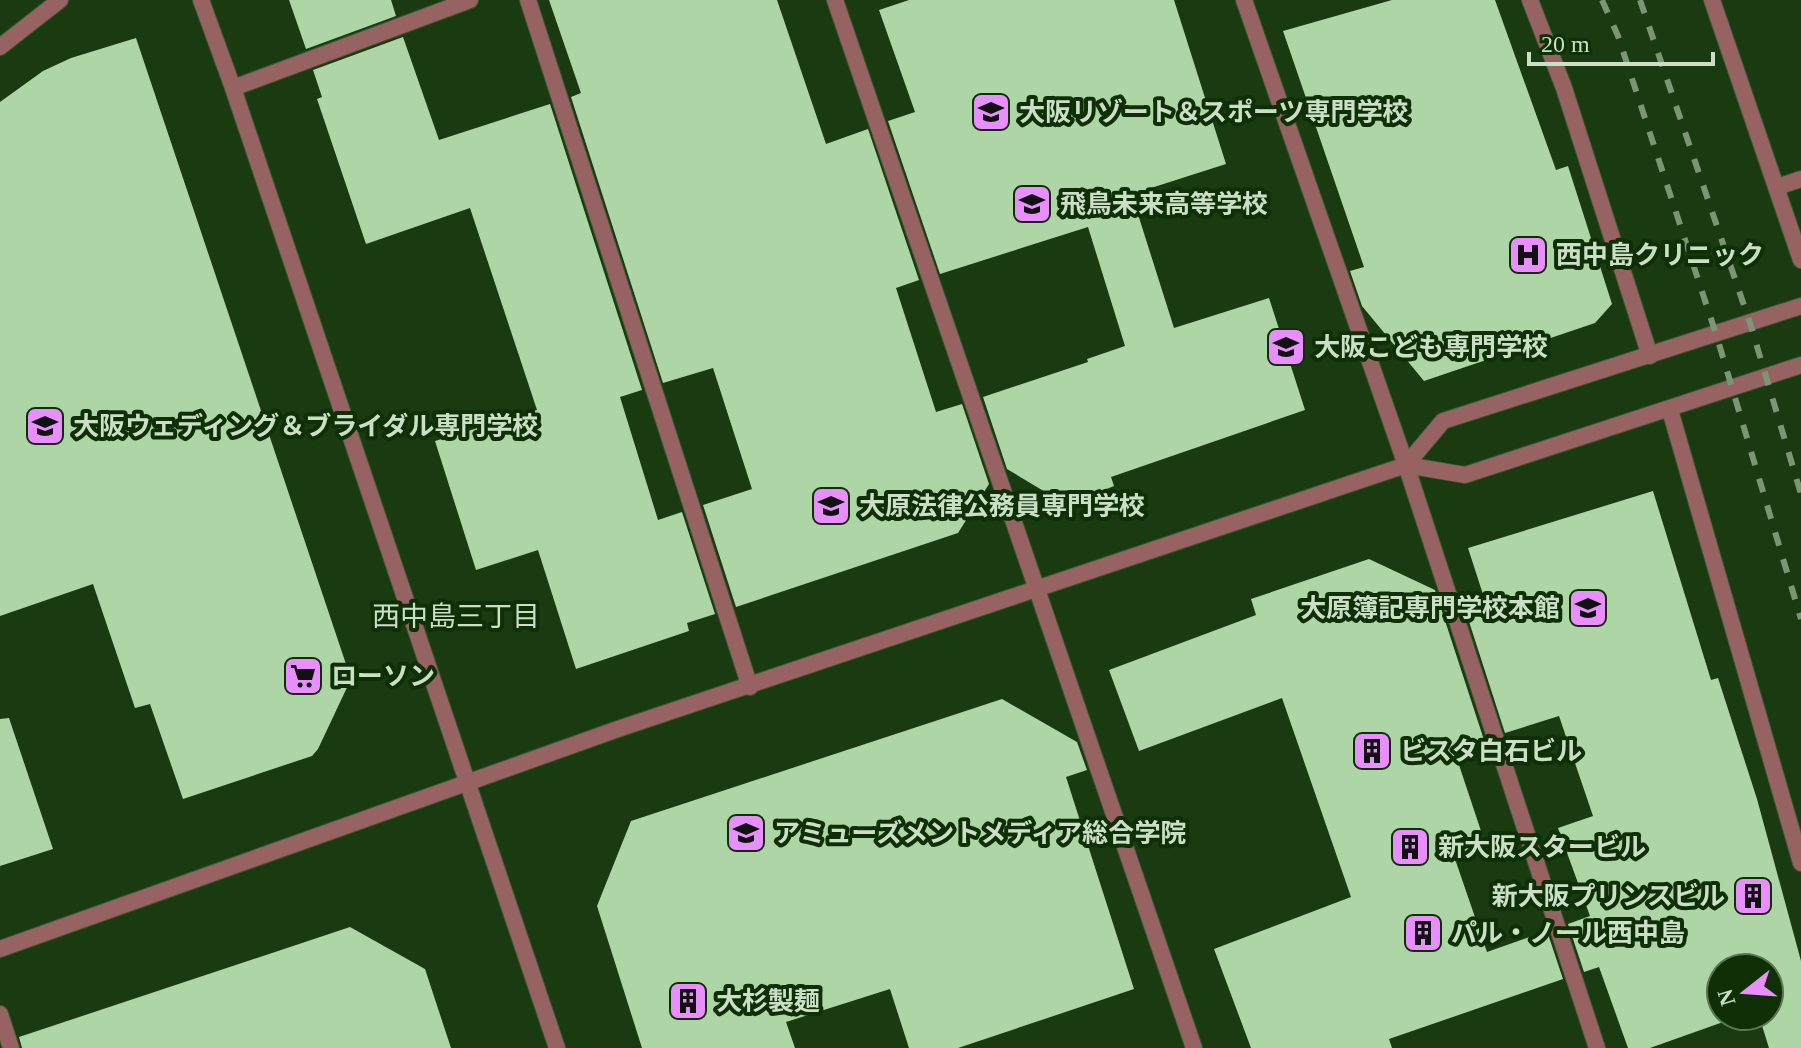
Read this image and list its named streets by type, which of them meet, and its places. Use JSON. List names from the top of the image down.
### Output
{
  "districts": ["西中島三丁目"],
  "places": {
    "school or university": [
      "大阪リゾート＆スポーツ専門学校",
      "飛鳥未来高等学校",
      "大阪こども専門学校",
      "大阪ウェディング＆ブライダル専門学校",
      "大原法律公務員専門学校",
      "大原簿記専門学校本館",
      "アミューズメントメディア総合学院"
    ],
    "hospital": ["西中島クリニック"],
    "supermarket": ["ローソン"],
    "building": [
      "ビスタ白石ビル",
      "新大阪スタービル",
      "新大阪プリンスビル",
      "パル・ノール西中島",
      "大杉製麺"
    ]
  },
  "scale_bar": "20 m",
  "north": "left"
}
